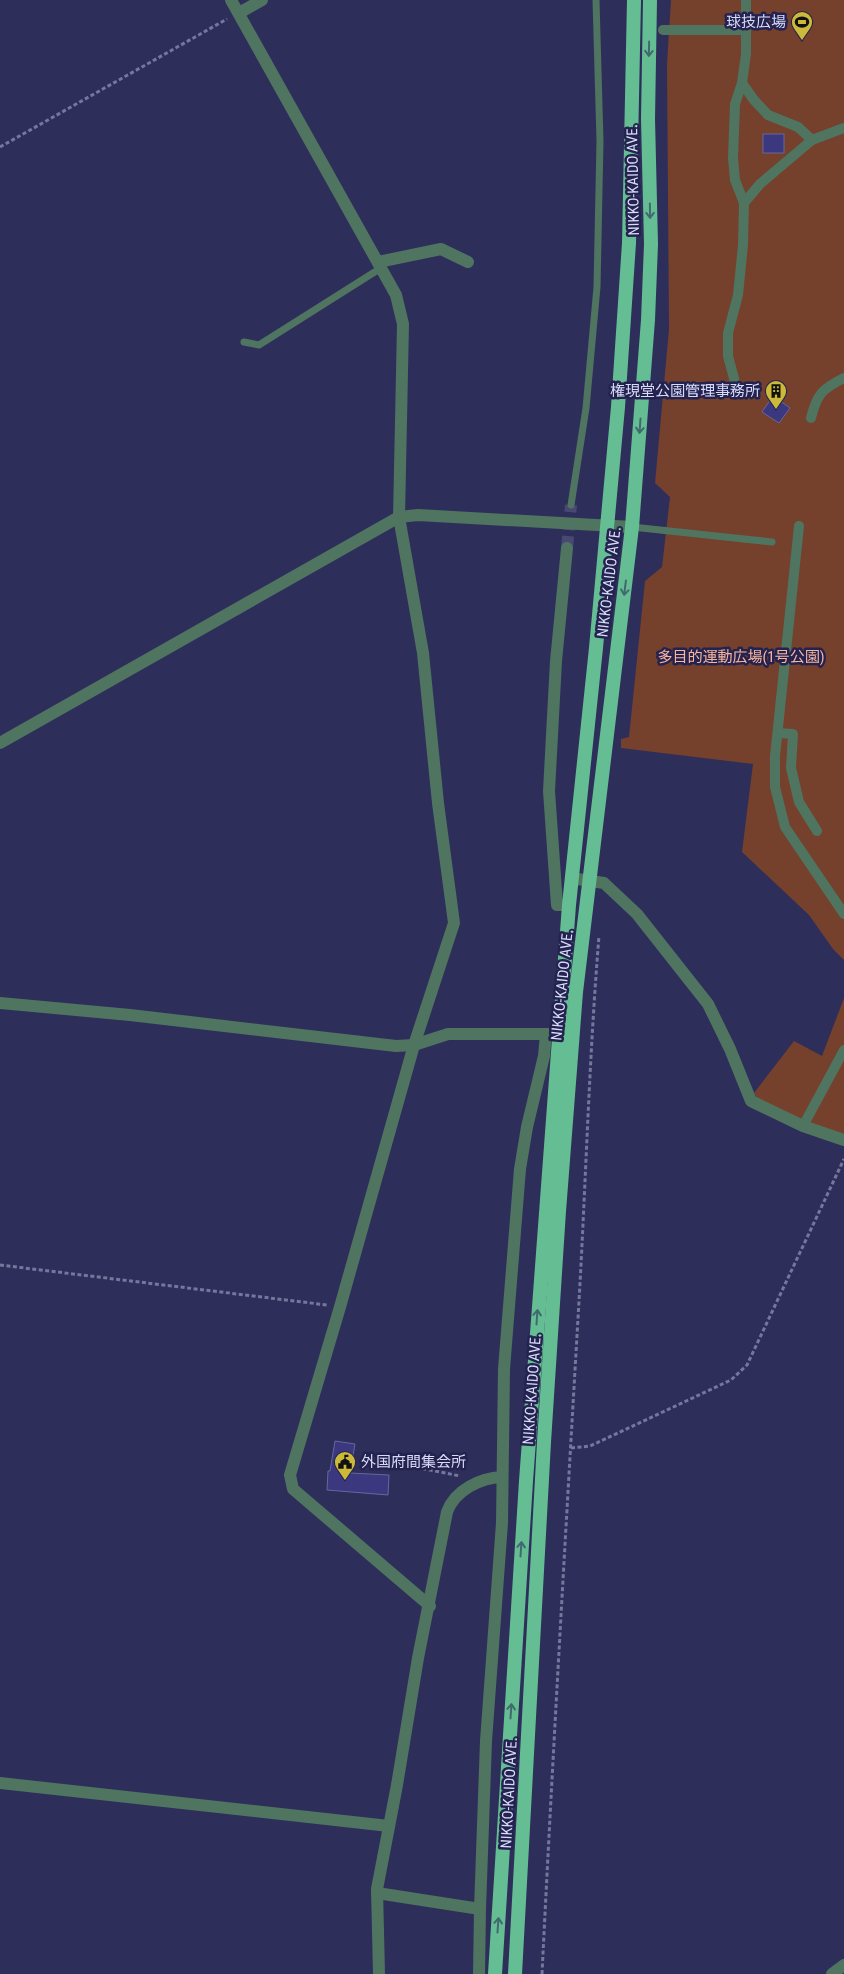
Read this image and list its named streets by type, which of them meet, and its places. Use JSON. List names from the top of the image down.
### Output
{
  "streets": {
    "highway": ["NIKKO-KAIDO AVE."]
  },
  "parks": ["多目的運動広場(1号公園)"],
  "places": {
    "sports": ["球技広場"],
    "building": ["権現堂公園管理事務所"],
    "public building": ["外国府間集会所"]
  }
}
